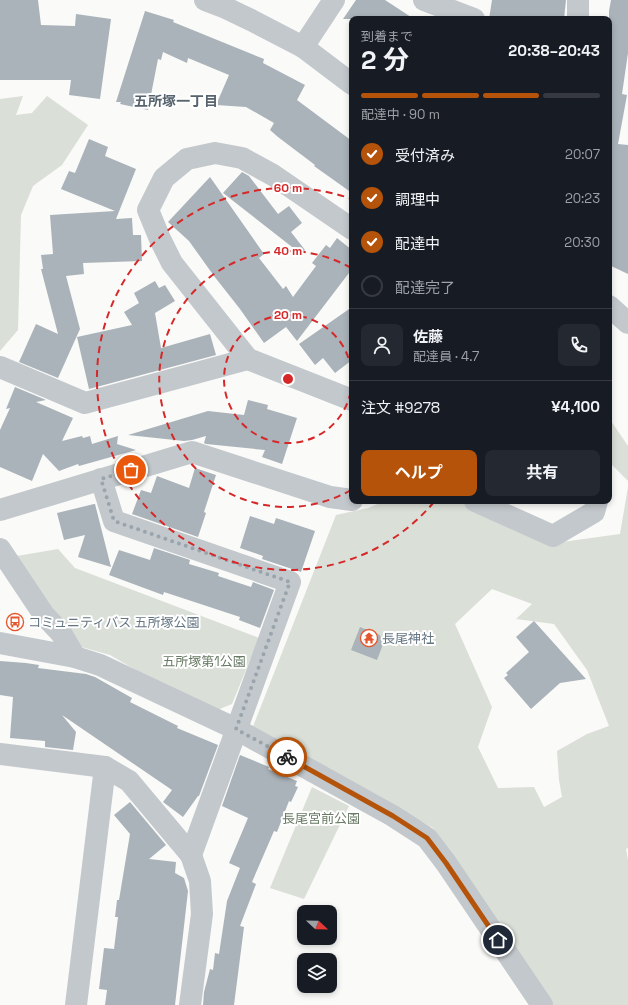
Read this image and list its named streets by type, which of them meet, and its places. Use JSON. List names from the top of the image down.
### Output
{
  "districts": ["五所塚一丁目"],
  "parks": ["五所塚第1公園", "長尾宮前公園"],
  "places": {
    "bus stop": ["コミュニティバス 五所塚公園"],
    "temple": ["長尾神社"]
  },
  "north": "right",
  "page": {
    "heading": ["2 分", "到着まで", "20:38–20:43"],
    "panel": [
      "佐藤",
      "配達員 · 4.7",
      "注文 #9278",
      "¥4,100"
    ],
    "bar": "配達中 · 90 m",
    "list": [
      ["受付済み", "20:07"],
      ["調理中", "20:23"],
      ["配達中", "20:30"],
      "配達完了"
    ],
    "buttons": ["ヘルプ", "共有"]
  },
  "rings": ["60 m", "40 m", "20 m"]
}
